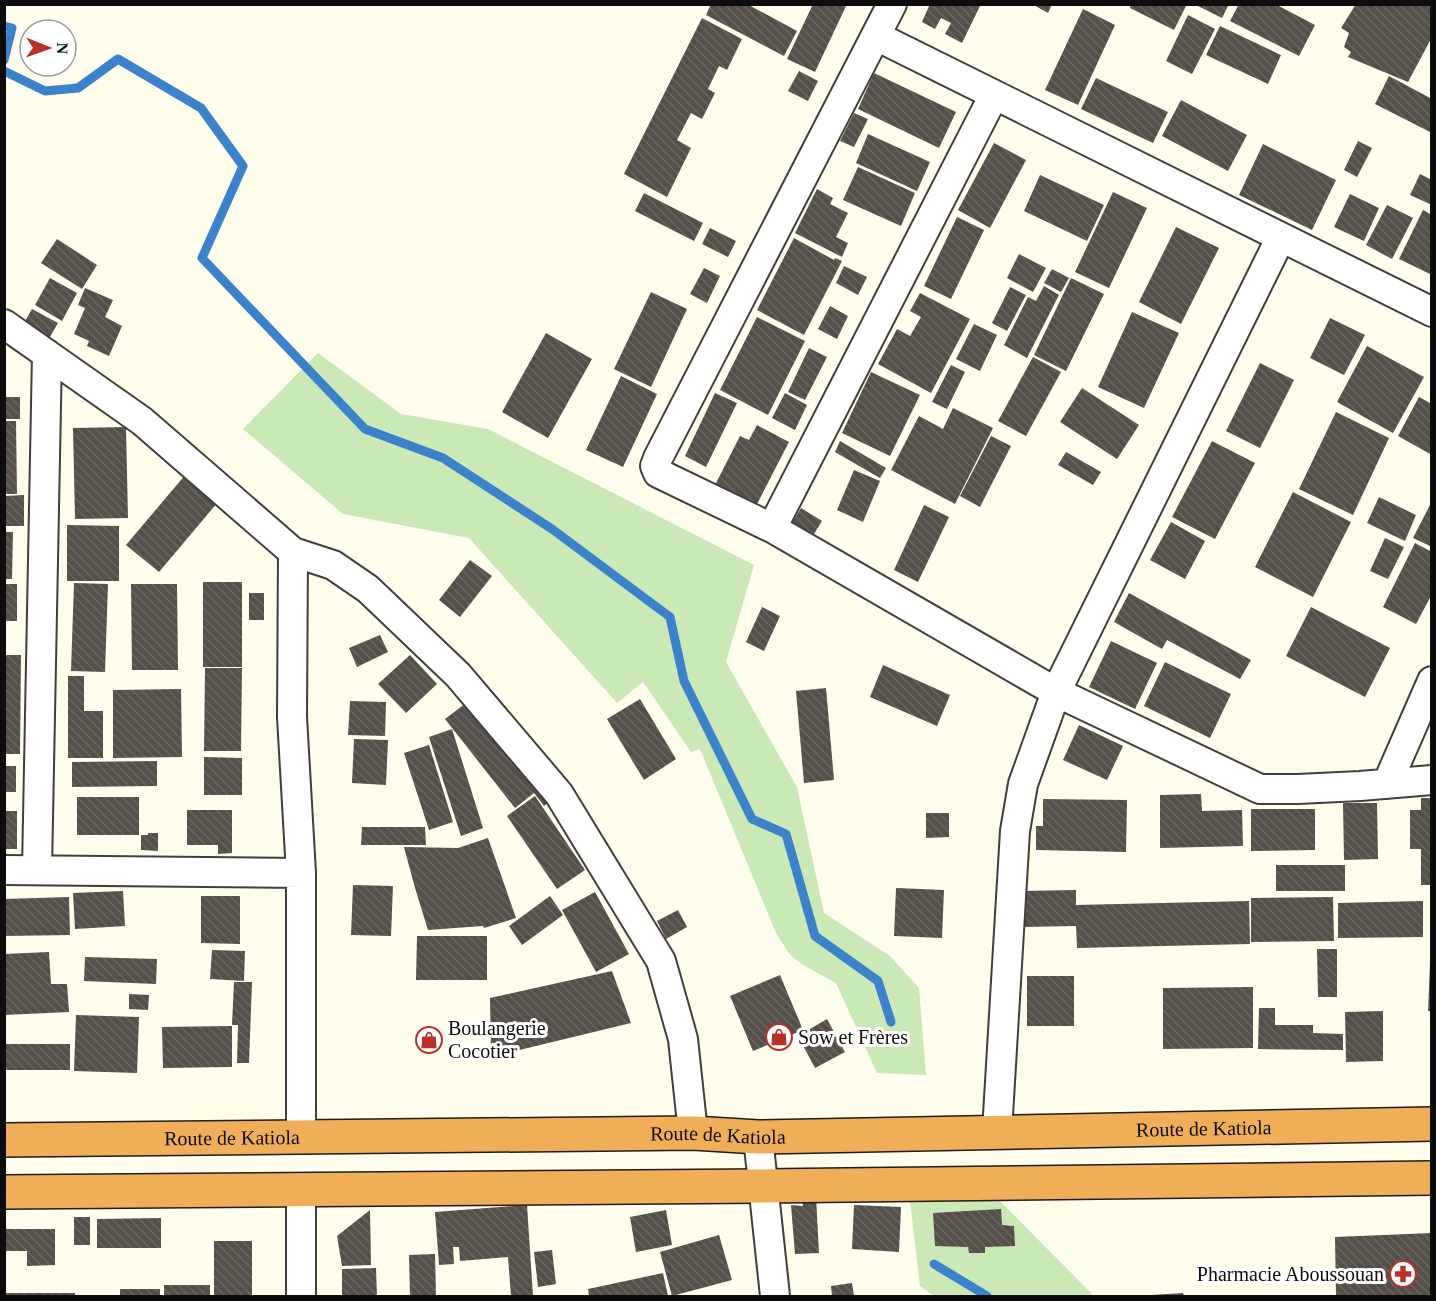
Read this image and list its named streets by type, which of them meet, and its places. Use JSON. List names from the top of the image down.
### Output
{
  "streets": {
    "highway": ["Route de Katiola"]
  },
  "places": {
    "shop": ["Sow et Frères", "Boulangerie Cocotier"],
    "pharmacy": ["Pharmacie Aboussouan"]
  },
  "north": "right"
}
